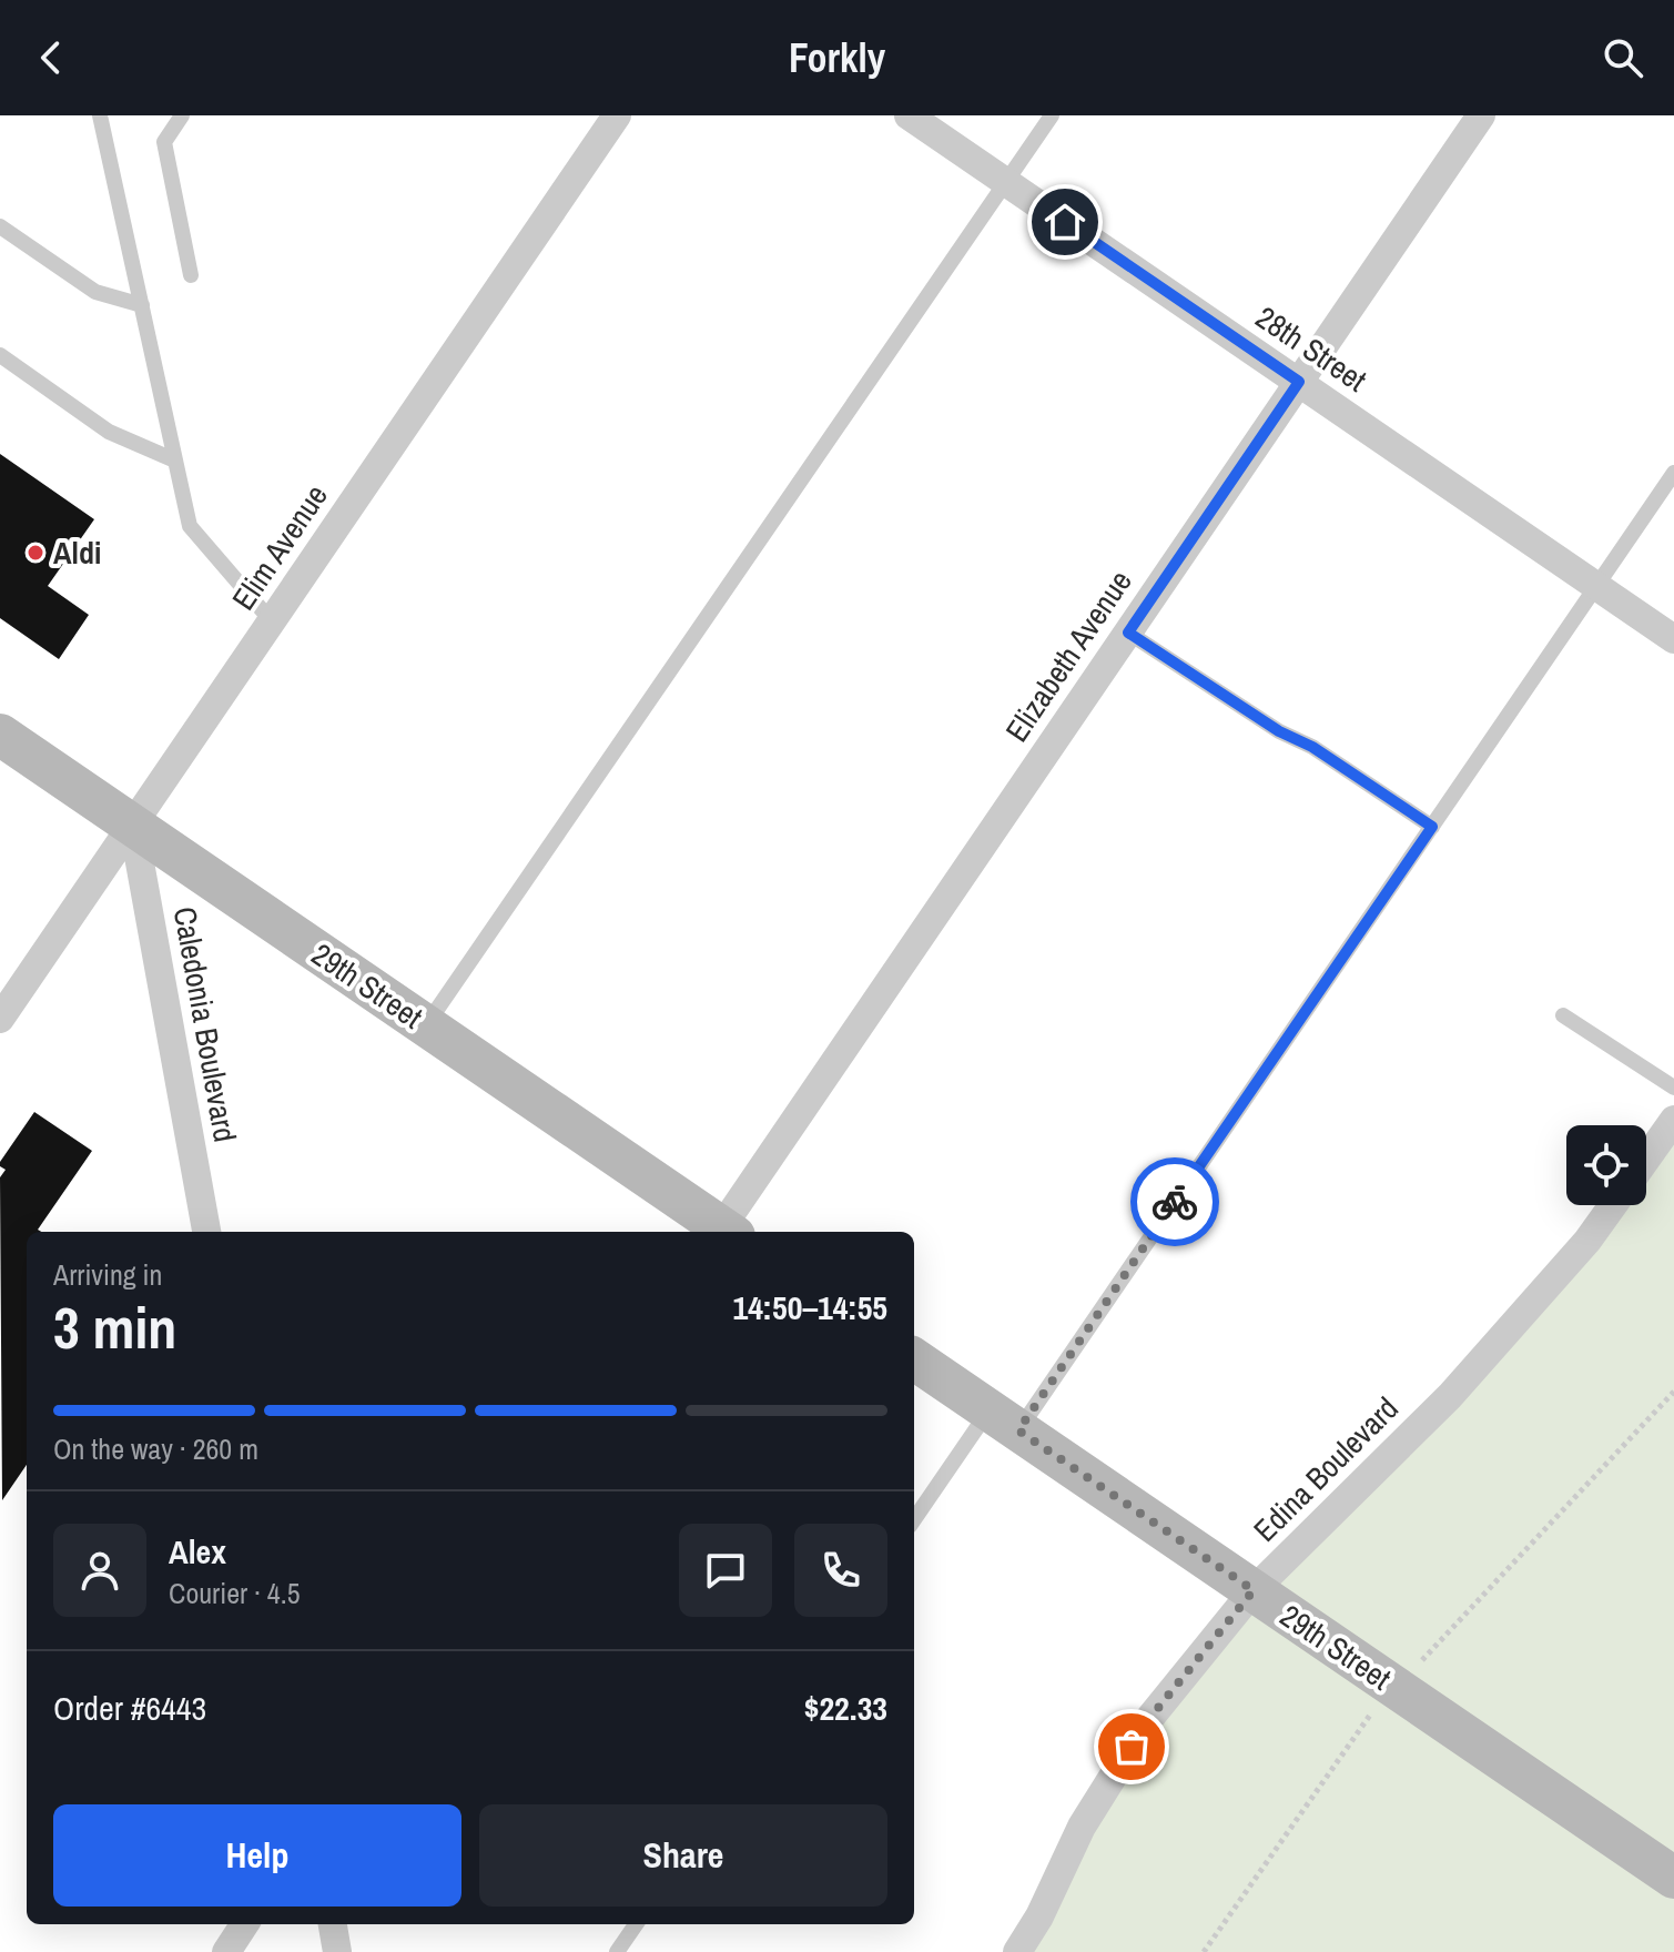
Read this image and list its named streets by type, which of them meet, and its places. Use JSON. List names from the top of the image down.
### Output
{
  "streets": {
    "street": [
      "28th Street",
      "Elim Avenue",
      "Elizabeth Avenue",
      "29th Street",
      "Caledonia Boulevard",
      "Edina Boulevard"
    ]
  },
  "crossings": [
    ["28th Street", "Elizabeth Avenue"],
    ["Elim Avenue", "29th Street"],
    ["Elim Avenue", "Caledonia Boulevard"],
    ["29th Street", "Caledonia Boulevard"],
    ["29th Street", "Edina Boulevard"]
  ],
  "places": ["Aldi"],
  "page": {
    "header": "Forkly",
    "heading": ["3 min", "Arriving in", "14:50–14:55"],
    "panel": [
      "Alex",
      "Courier · 4.5",
      "Order #6443",
      "$22.33"
    ],
    "bar": "On the way · 260 m",
    "buttons": ["Help", "Share"]
  }
}
